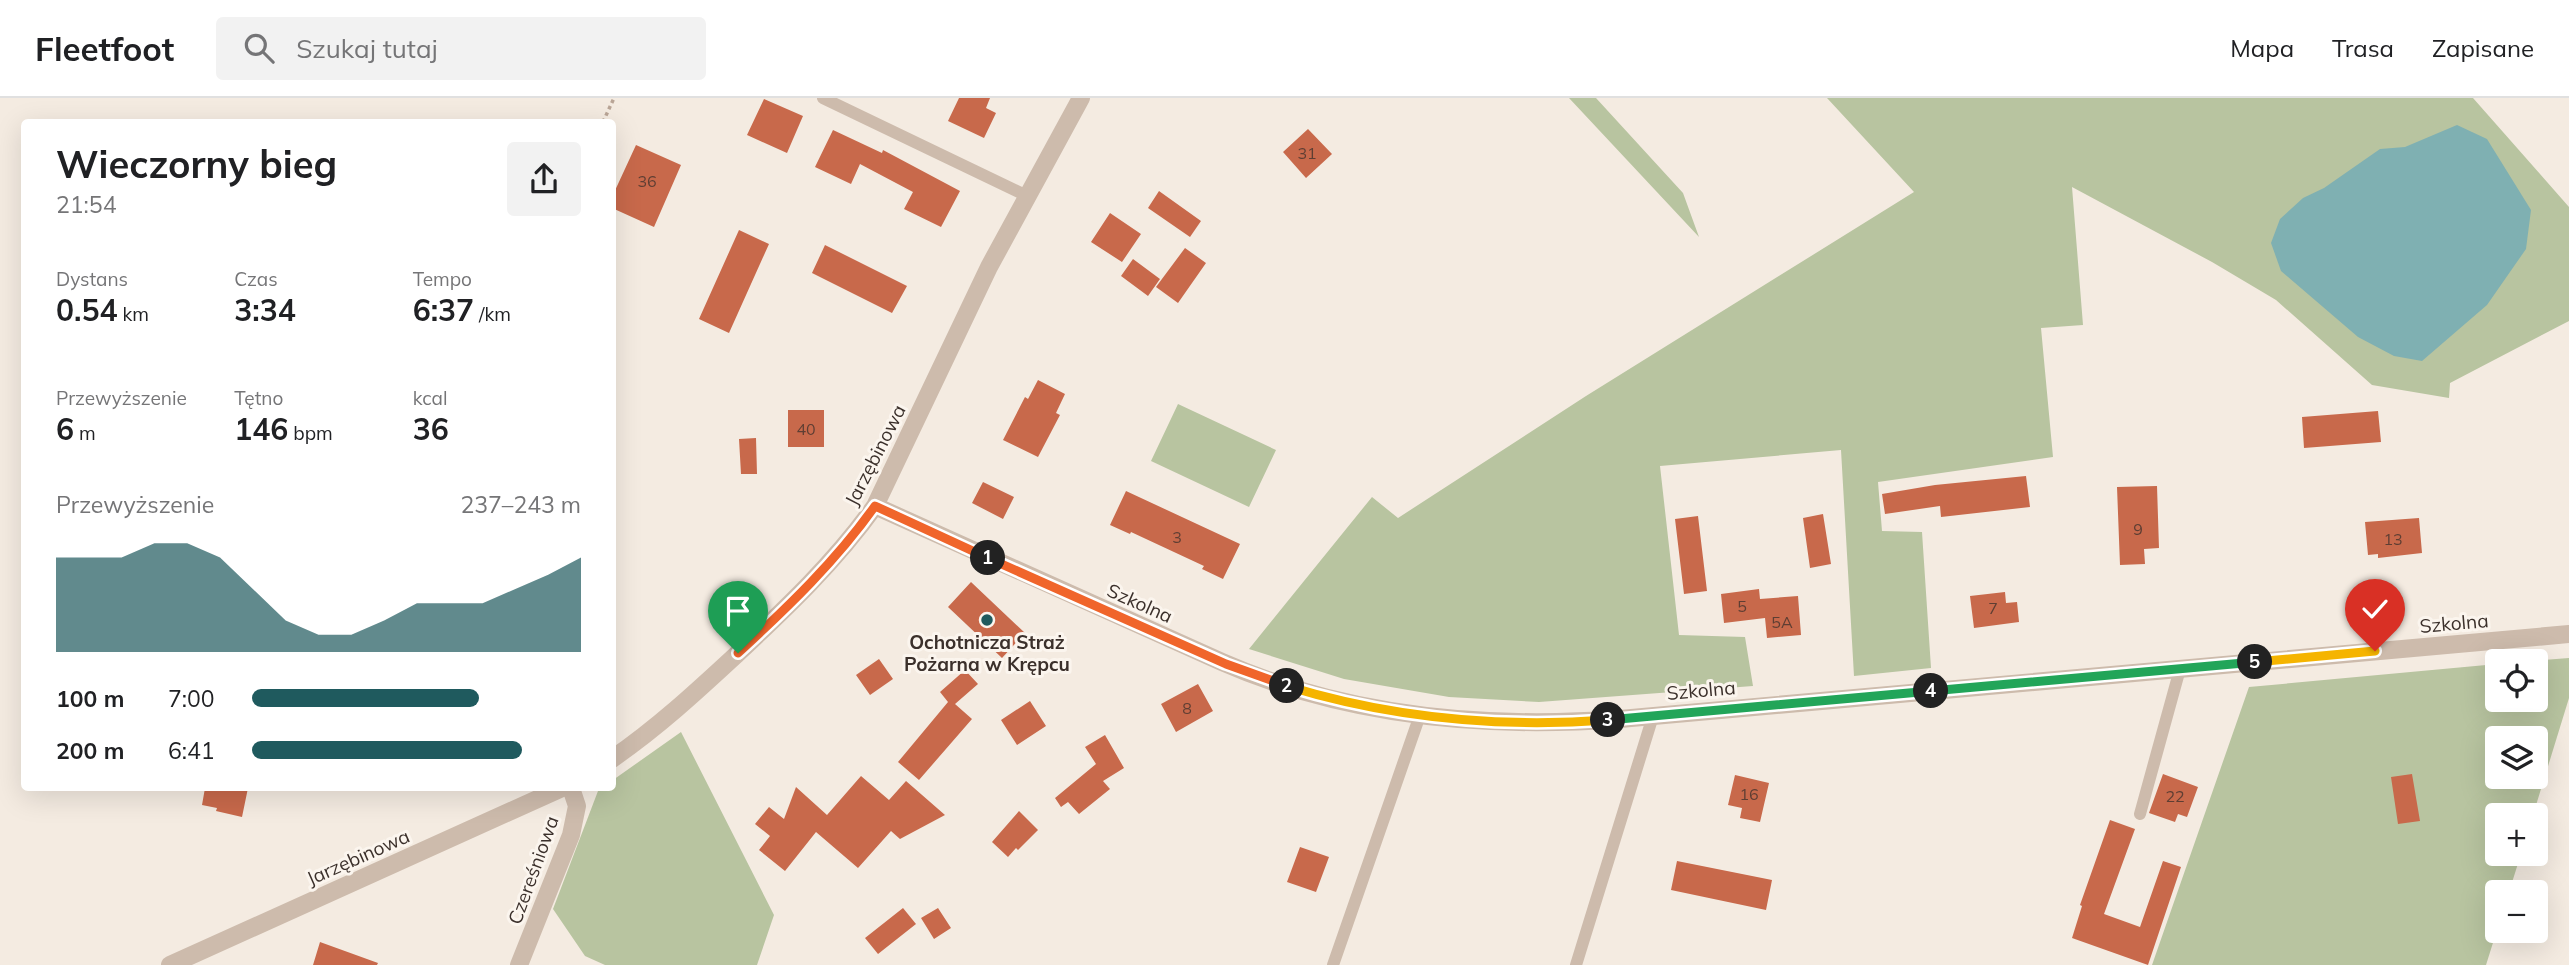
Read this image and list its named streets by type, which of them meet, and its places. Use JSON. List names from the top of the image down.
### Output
{
  "streets": {
    "street": ["Jarzębinowa", "Szkolna", "Czereśniowa"]
  },
  "crossings": [
    ["Jarzębinowa", "Szkolna"]
  ],
  "places": ["Ochotnicza Straż Pożarna w Krępcu"],
  "house_numbers": [
    "31",
    "36",
    "40",
    "9",
    "3",
    "13",
    "5",
    "7",
    "5A",
    "8",
    "16",
    "22"
  ],
  "page": {
    "header": "Fleetfoot",
    "search": "Szukaj tutaj",
    "nav": ["Mapa", "Trasa", "Zapisane"],
    "heading": ["Wieczorny bieg", "21:54"],
    "stats": [
      ["Dystans", "0.54 km"],
      ["Czas", "3:34"],
      ["Tempo", "6:37 /km"],
      ["Przewyższenie", "6 m"],
      ["Tętno", "146 bpm"],
      ["kcal", "36"]
    ],
    "chart": ["Przewyższenie", "237–243 m"],
    "pins": [
      "1",
      "5",
      "2",
      "4",
      "3"
    ],
    "map_buttons": ["+", "−"],
    "list": [
      {
        "name": "100 m",
        "note": "7:00"
      },
      {
        "name": "200 m",
        "note": "6:41"
      }
    ]
  }
}
